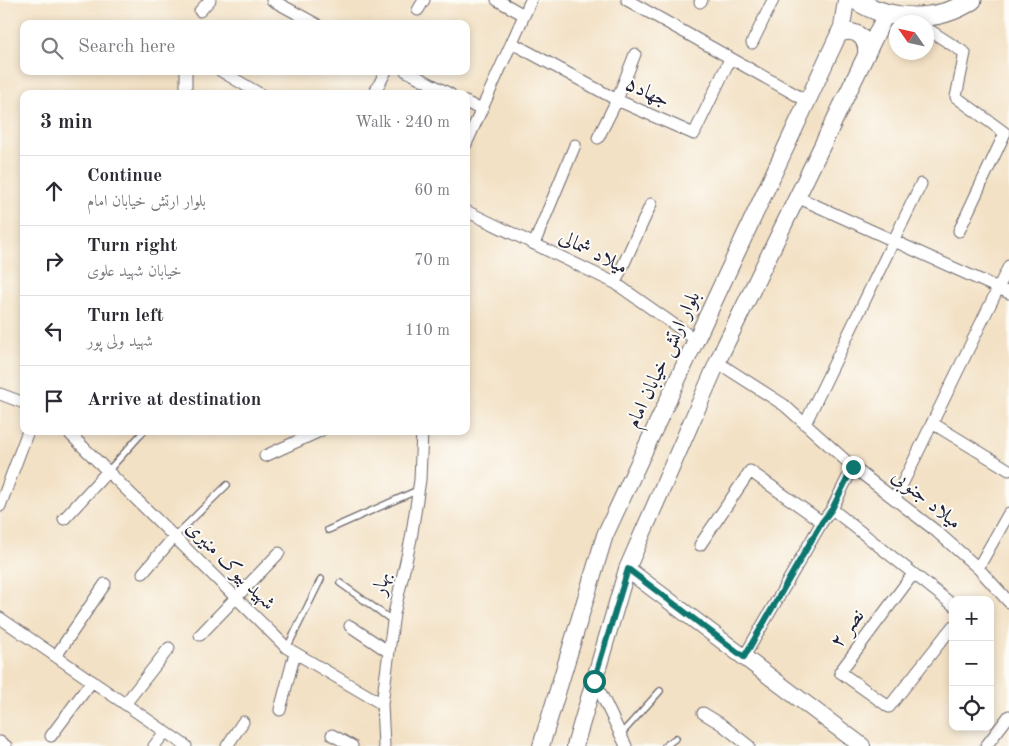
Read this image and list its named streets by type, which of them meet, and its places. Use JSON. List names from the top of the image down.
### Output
{
  "streets": {
    "main road": ["بلوار ارتش خیابان امام"],
    "street": [
      "جهاد۵",
      "میلاد شمالی",
      "میلاد جنوبی",
      "شهید بیوک منیری",
      "بهار",
      "نصر ۲"
    ]
  },
  "crossings": [
    ["میلاد شمالی", "بلوار ارتش خیابان امام"],
    ["شهید بیوک منیری", "بهار"]
  ],
  "north": "top left",
  "page": {
    "search": "Search here",
    "heading": ["3 min", "Walk · 240 m"],
    "list": [
      ["Continue", "بلوار ارتش خیابان امام", "60 m"],
      ["Turn right", "خیابان شهید علوی", "70 m"],
      ["Turn left", "شهید ولی پور", "110 m"],
      "Arrive at destination"
    ],
    "map_buttons": ["+", "−"]
  }
}
